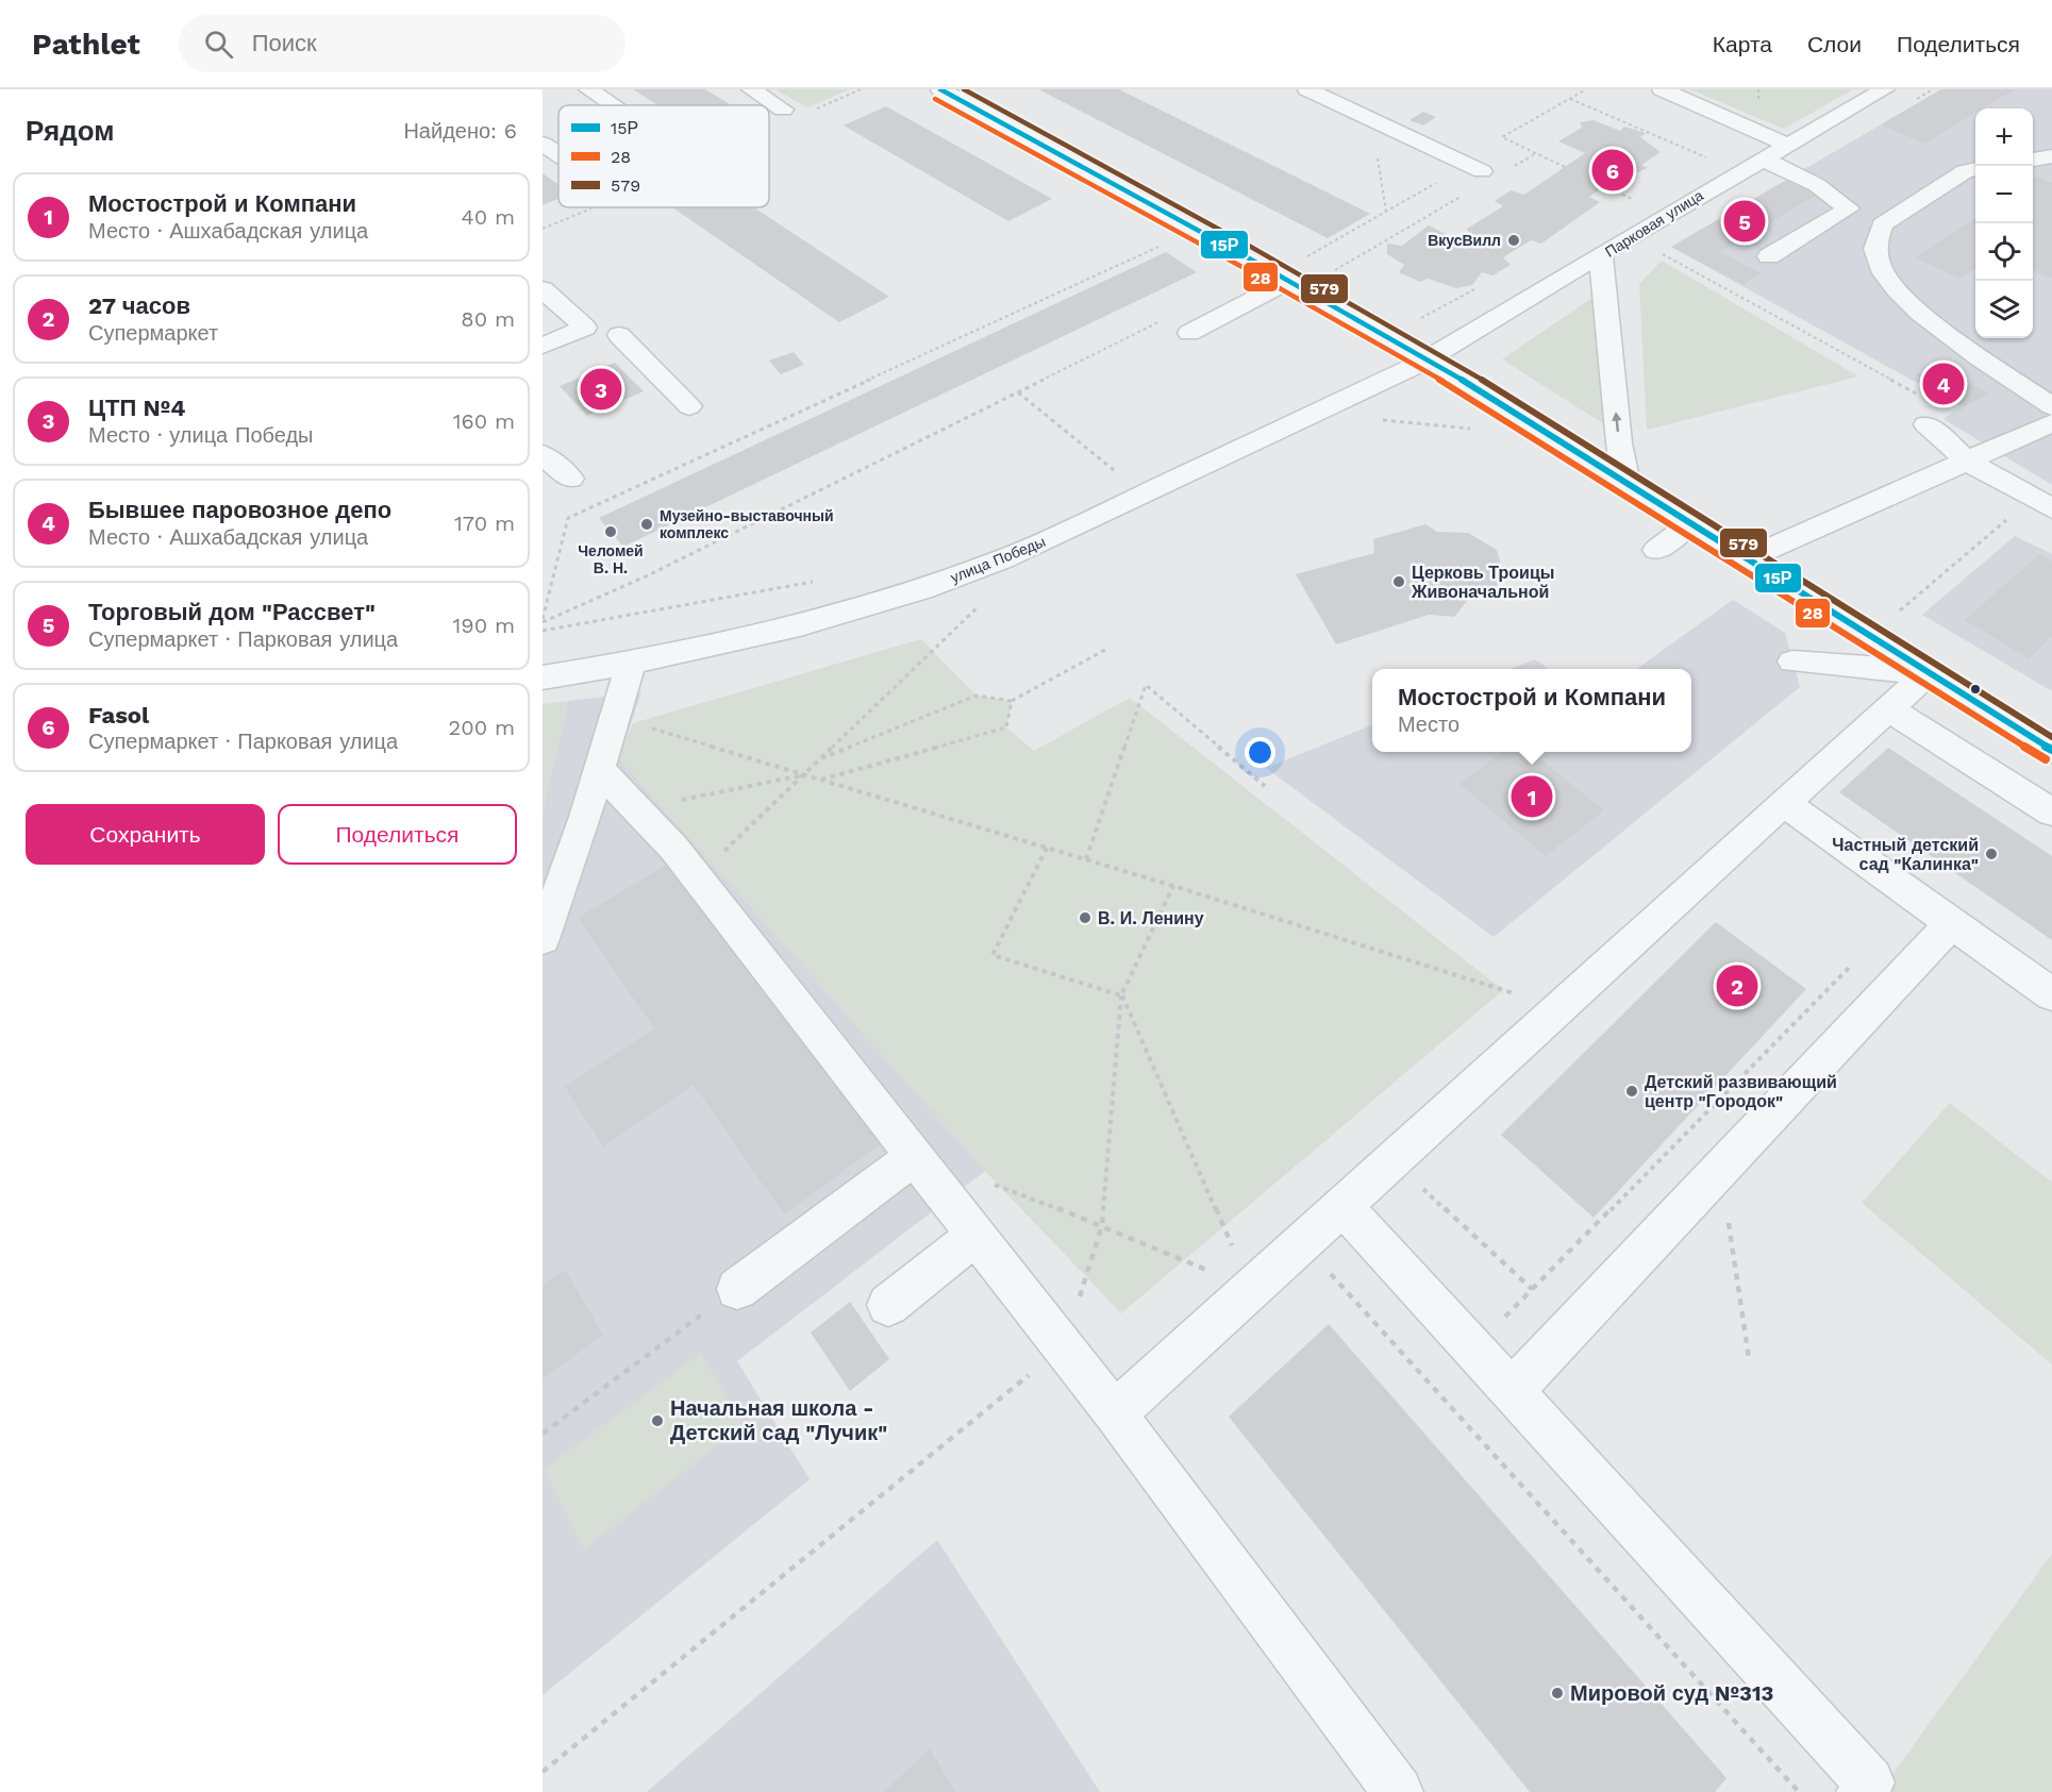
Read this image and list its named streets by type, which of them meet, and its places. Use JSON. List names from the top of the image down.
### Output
{
  "streets": {
    "street": ["Парковая улица", "улица Победы"]
  },
  "crossings": [
    ["Парковая улица", "улица Победы"]
  ],
  "places": [
    "ВкусВилл",
    "Музейно-выставочный комплекс",
    "Челомей В. Н.",
    "Церковь Троицы Живоначальной",
    "Частный детский сад \"Калинка\"",
    "В. И. Ленину",
    "Детский развивающий центр \"Городок\"",
    "Начальная школа - Детский сад \"Лучик\"",
    "Мировой суд №313"
  ],
  "lines": ["transit line 15Р", "transit line 579", "transit line 28"],
  "legend": ["15Р", "28", "579"],
  "page": {
    "header": "Pathlet",
    "search": "Поиск",
    "nav": ["Карта", "Слои", "Поделиться"],
    "heading": ["Рядом", "Найдено: 6"],
    "map_buttons": ["+", "−"],
    "pins": [
      "6",
      "5",
      "4",
      "3",
      "1",
      "2"
    ],
    "list": [
      {
        "mark": "1",
        "name": "Мостострой и Компани",
        "note": "Место · Ашхабадская улица",
        "value": "40 m"
      },
      {
        "mark": "2",
        "name": "27 часов",
        "note": "Супермаркет",
        "value": "80 m"
      },
      {
        "mark": "3",
        "name": "ЦТП №4",
        "note": "Место · улица Победы",
        "value": "160 m"
      },
      {
        "mark": "4",
        "name": "Бывшее паровозное депо",
        "note": "Место · Ашхабадская улица",
        "value": "170 m"
      },
      {
        "mark": "5",
        "name": "Торговый дом \"Рассвет\"",
        "note": "Супермаркет · Парковая улица",
        "value": "190 m"
      },
      {
        "mark": "6",
        "name": "Fasol",
        "note": "Супермаркет · Парковая улица",
        "value": "200 m"
      }
    ],
    "popup": ["Мостострой и Компани", "Место"],
    "buttons": ["Сохранить", "Поделиться"]
  }
}
